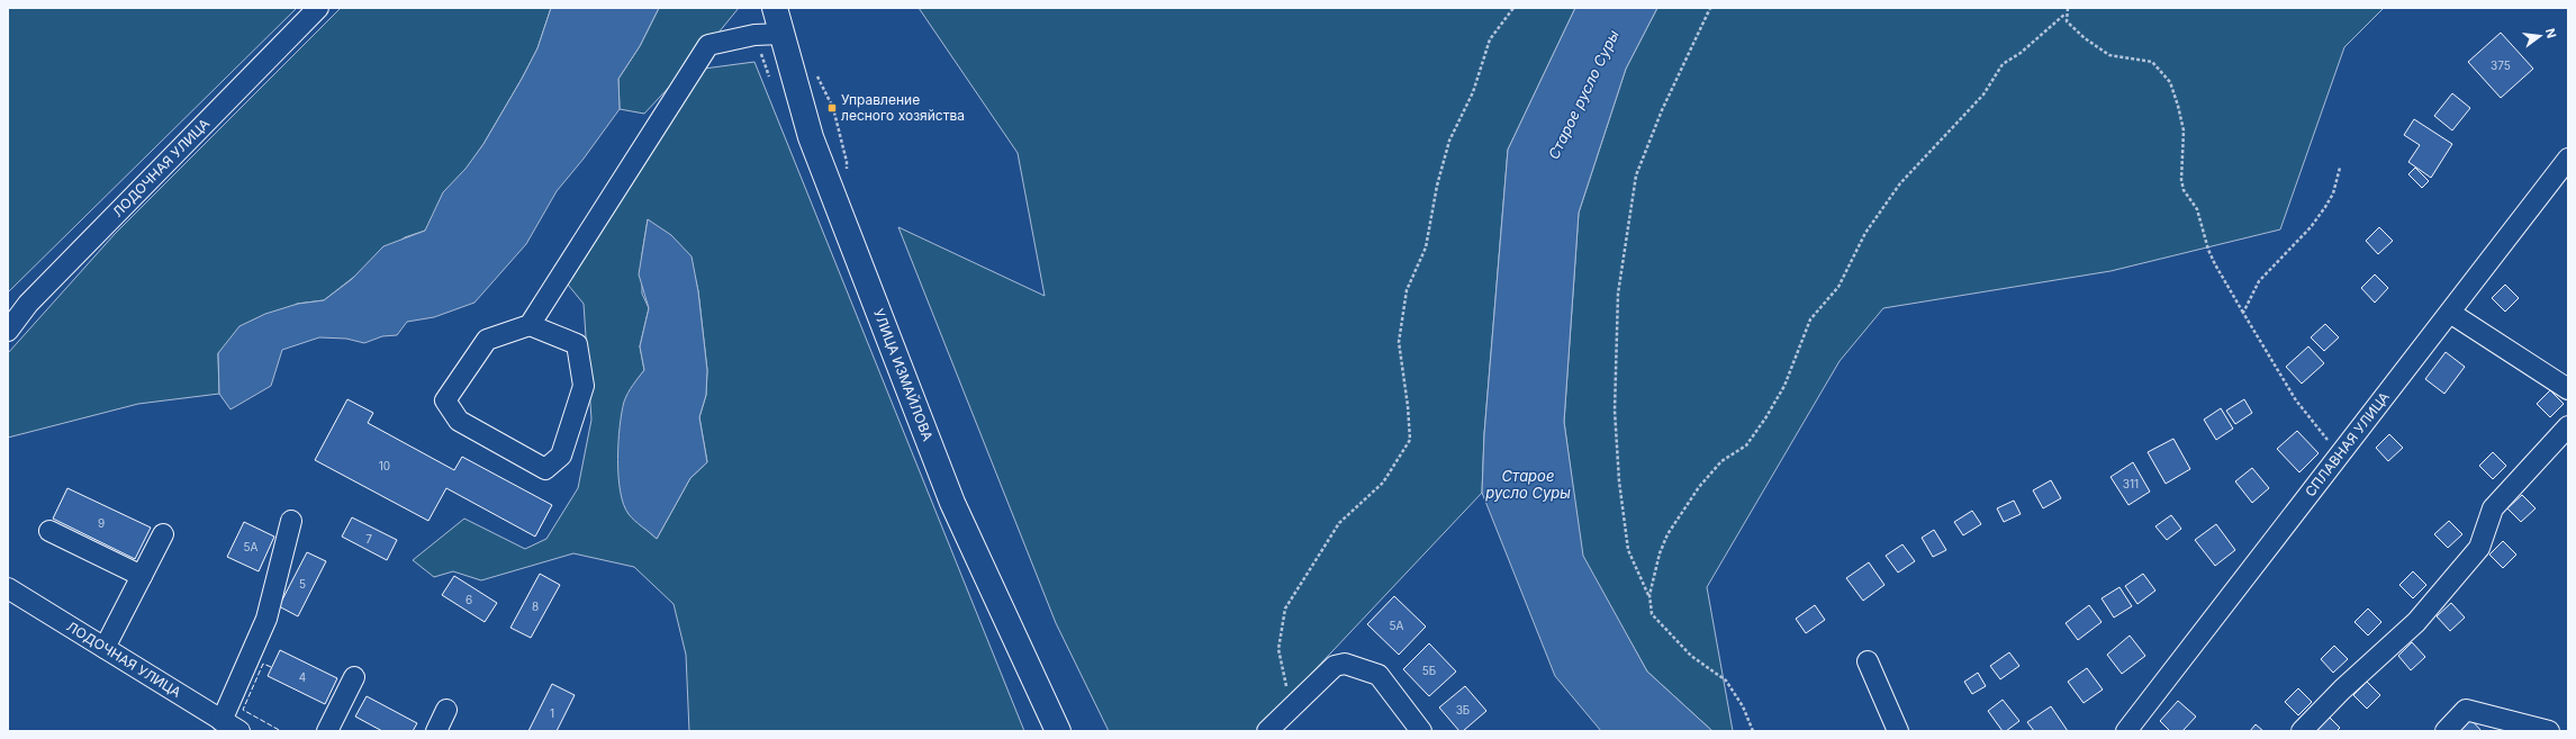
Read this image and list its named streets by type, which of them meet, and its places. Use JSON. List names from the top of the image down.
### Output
{
  "streets": {
    "main road": ["УЛИЦА ИЗМАЙЛОВА"],
    "street": ["ЛОДОЧНАЯ УЛИЦА", "СПЛАВНАЯ УЛИЦА"]
  },
  "water": ["Старое русло Суры"],
  "places": {
    "transit": ["Управление лесного хозяйства"]
  },
  "house_numbers": [
    "375",
    "10",
    "311",
    "9",
    "7",
    "5А",
    "5",
    "6",
    "8",
    "5А",
    "5Б",
    "4",
    "3Б",
    "1"
  ],
  "north": "right"
}
